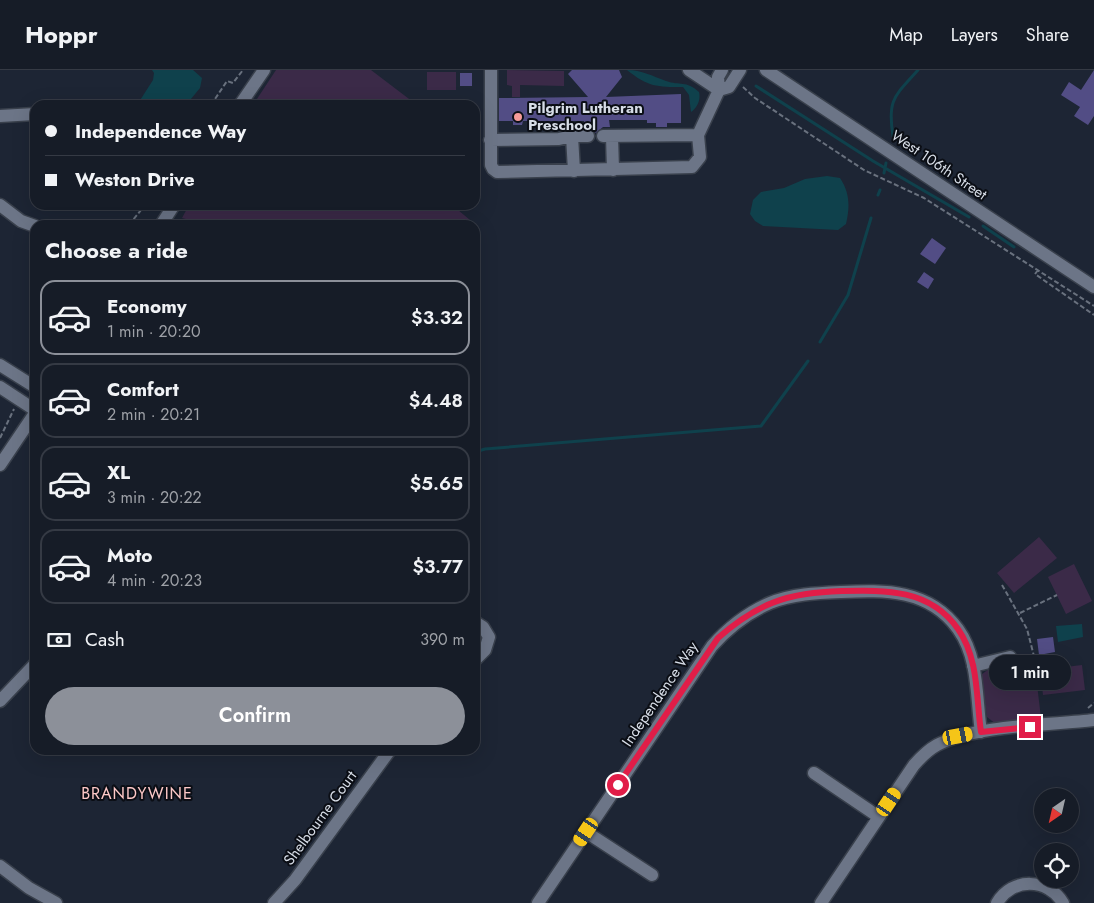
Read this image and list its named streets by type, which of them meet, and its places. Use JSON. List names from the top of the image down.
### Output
{
  "streets": {
    "street": ["West 106th Street", "Independence Way", "Shelbourne Court"]
  },
  "districts": ["BRANDYWINE"],
  "places": ["Pilgrim Lutheran Preschool"],
  "north": "bottom left",
  "page": {
    "header": "Hoppr",
    "nav": ["Map", "Layers", "Share"],
    "banner": ["Independence Way", "Weston Drive"],
    "heading": "Choose a ride",
    "list": [
      {
        "name": "Economy",
        "note": "1 min · 20:20",
        "value": "$3.32"
      },
      {
        "name": "Comfort",
        "note": "2 min · 20:21",
        "value": "$4.48"
      },
      {
        "name": "XL",
        "note": "3 min · 20:22",
        "value": "$5.65"
      },
      {
        "name": "Moto",
        "note": "4 min · 20:23",
        "value": "$3.77"
      }
    ],
    "pay": ["Cash", "390 m"],
    "bubble": "1 min",
    "buttons": "Confirm"
  }
}
